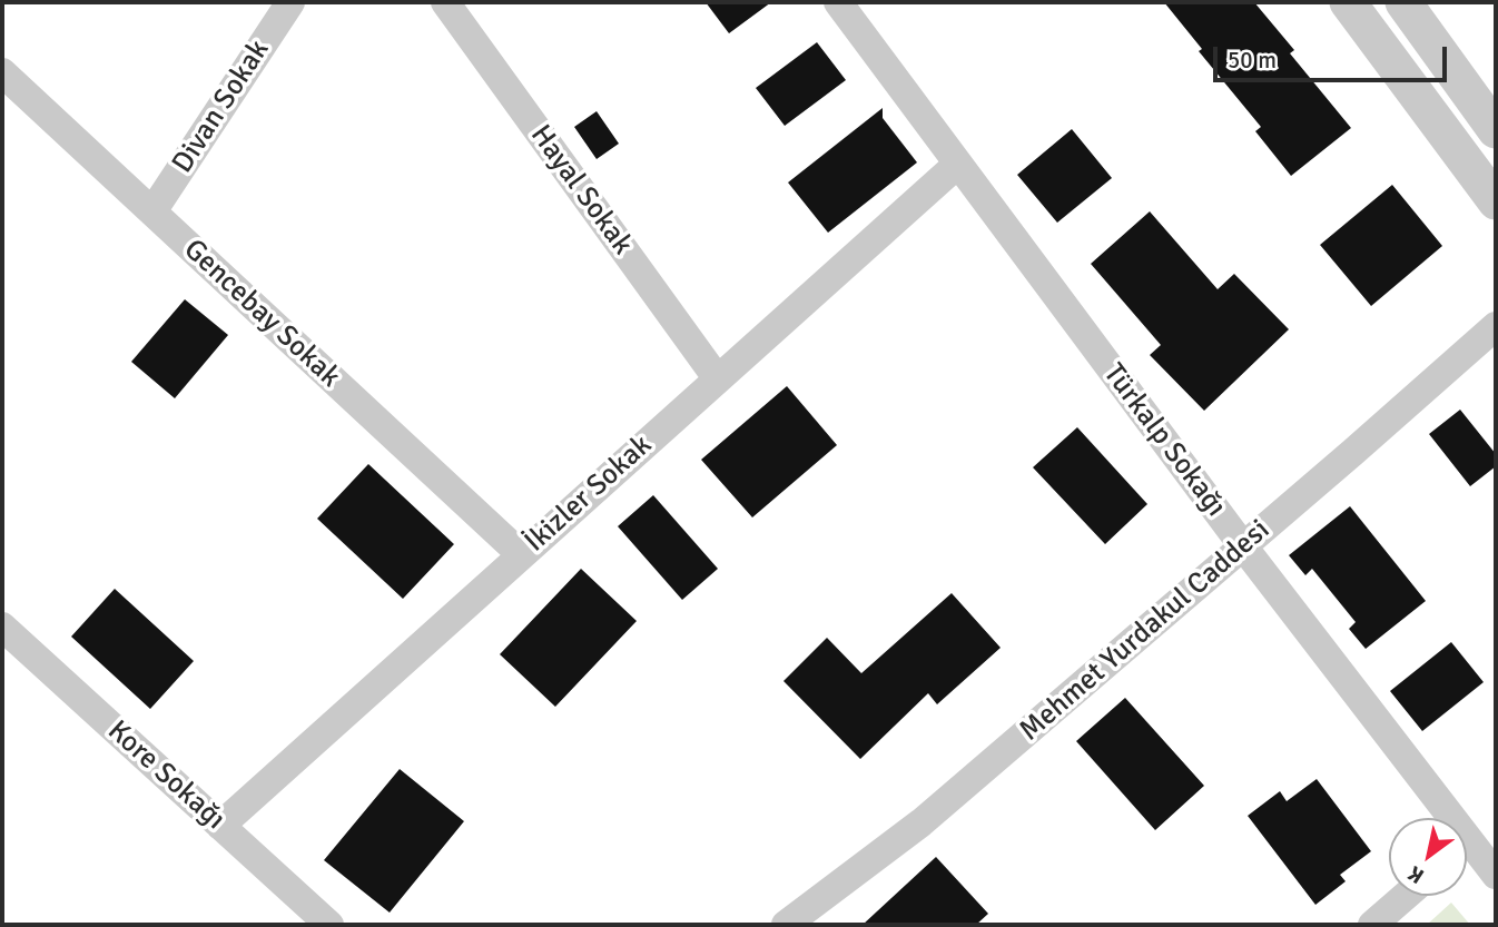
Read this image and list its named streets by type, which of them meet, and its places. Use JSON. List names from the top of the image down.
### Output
{
  "streets": {
    "street": [
      "Divan Sokak",
      "Hayal Sokak",
      "Gencebay Sokak",
      "Türkalp Sokağı",
      "İkizler Sokak",
      "Mehmet Yurdakul Caddesi",
      "Kore Sokağı"
    ]
  },
  "crossings": [
    ["Divan Sokak", "Gencebay Sokak"],
    ["Hayal Sokak", "İkizler Sokak"],
    ["Gencebay Sokak", "İkizler Sokak"],
    ["Türkalp Sokağı", "İkizler Sokak"],
    ["Türkalp Sokağı", "Mehmet Yurdakul Caddesi"],
    ["İkizler Sokak", "Kore Sokağı"]
  ],
  "scale_bar": "50 m",
  "north": "bottom left"
}
